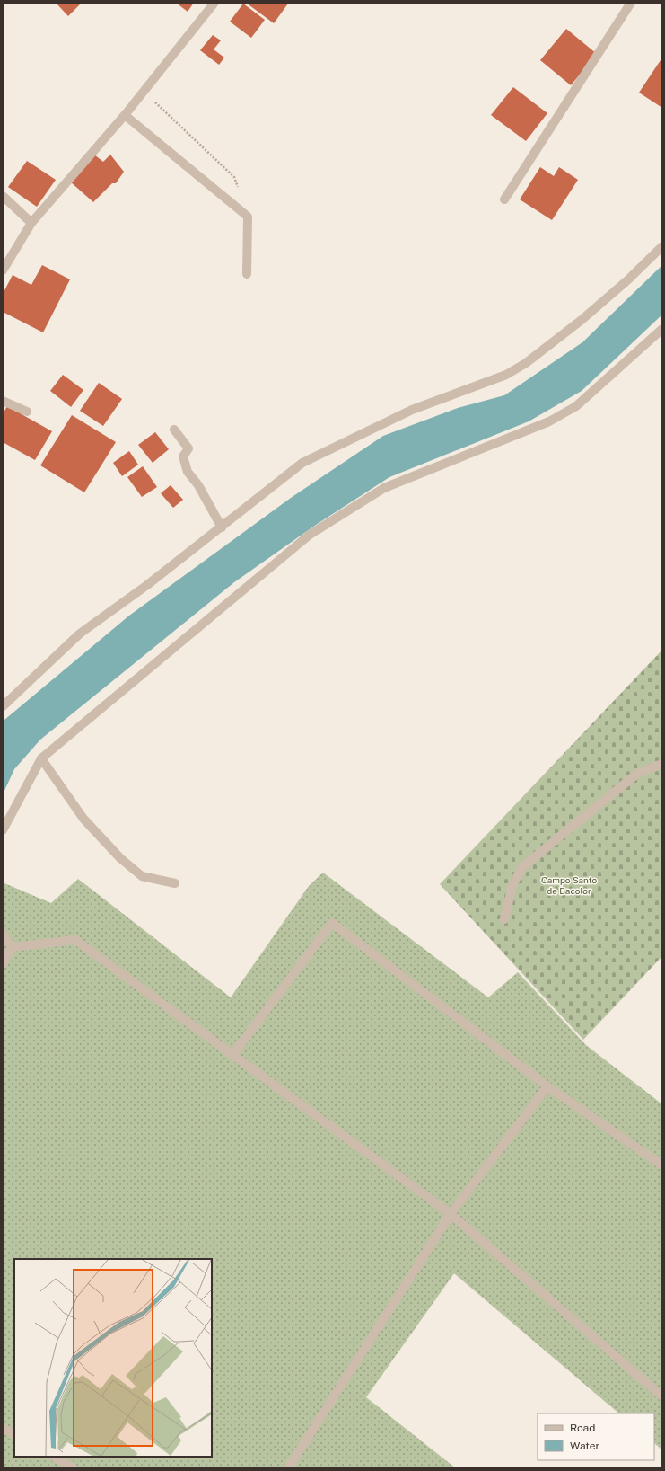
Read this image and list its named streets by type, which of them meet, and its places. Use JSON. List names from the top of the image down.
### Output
{
  "parks": ["Campo Santo de Bacolor"],
  "legend": ["Road", "Water"]
}
